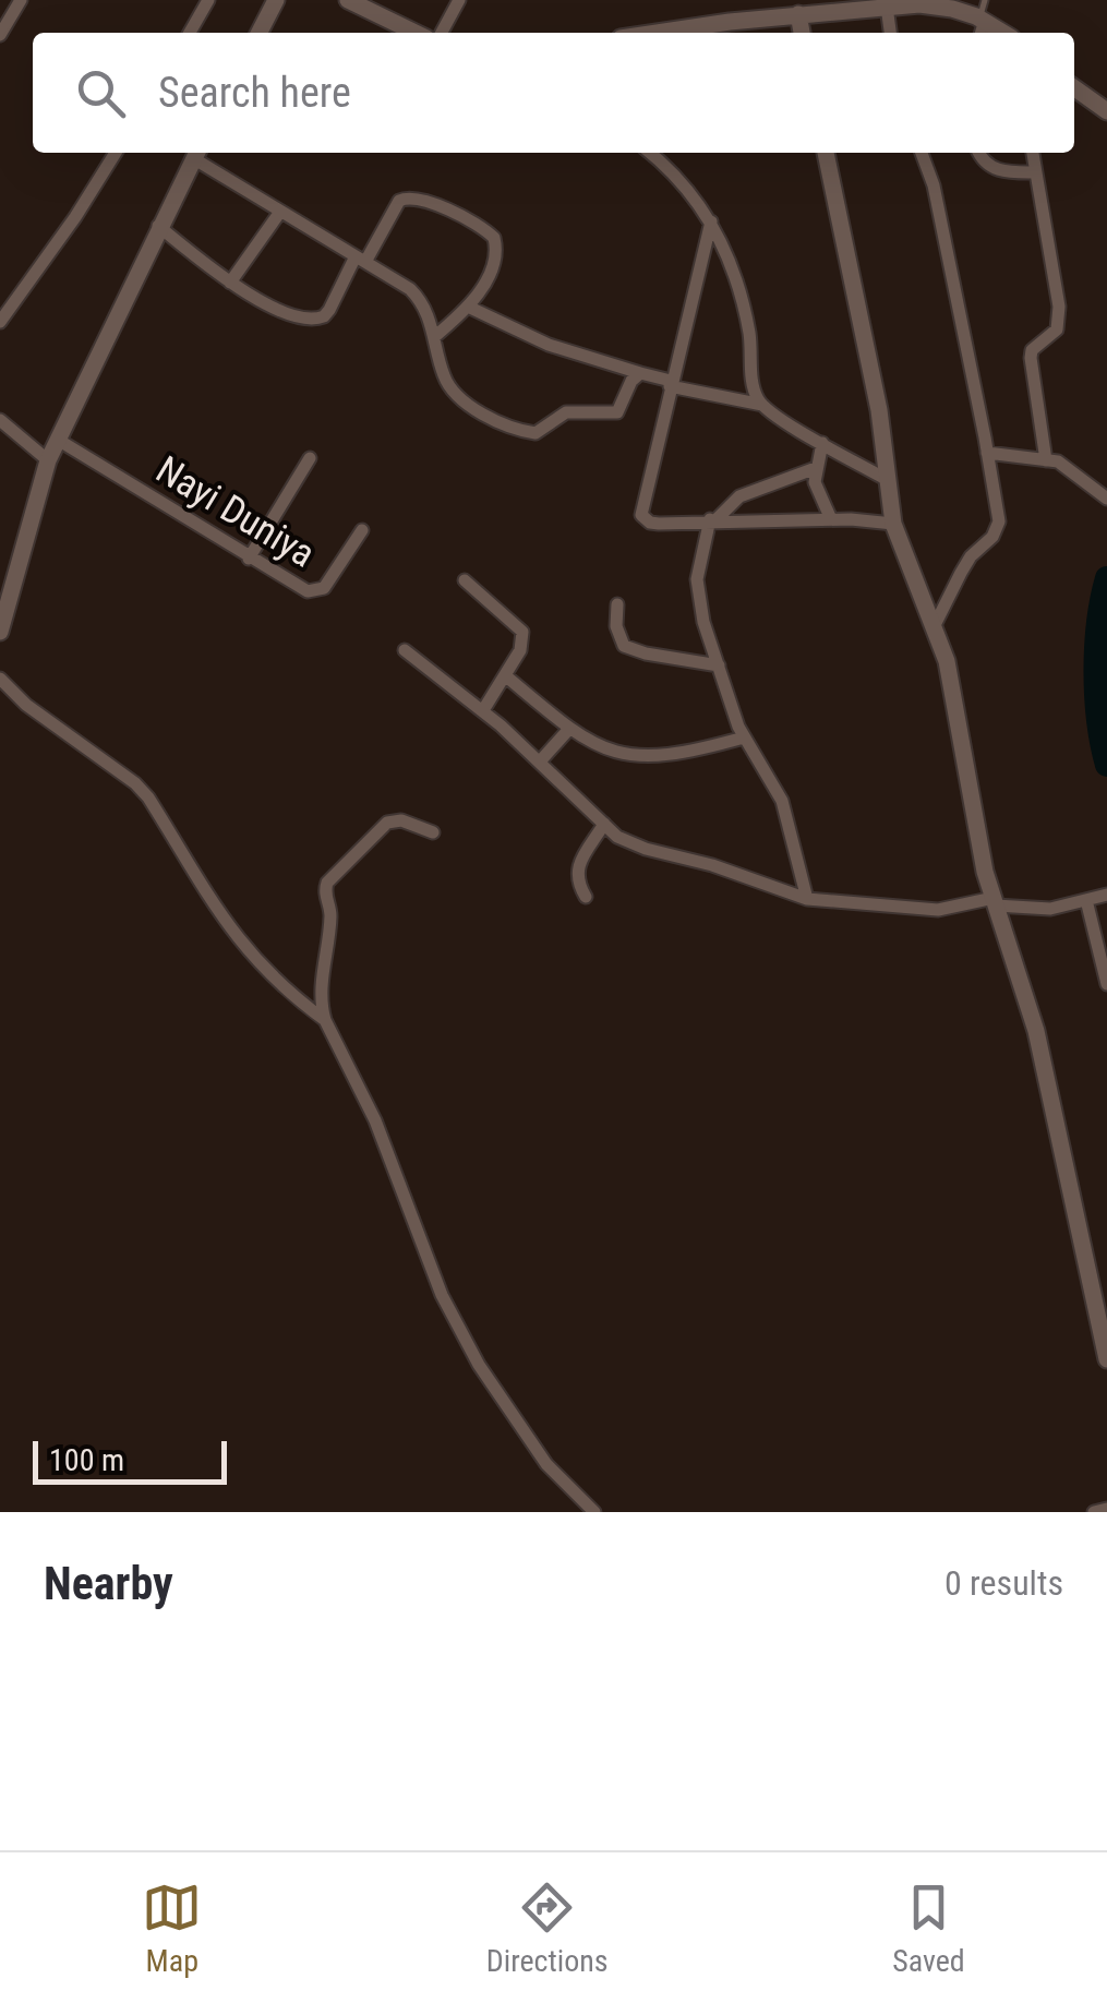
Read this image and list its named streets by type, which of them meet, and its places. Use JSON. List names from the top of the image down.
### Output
{
  "streets": {
    "street": ["Nayi Duniya"]
  },
  "scale_bar": "100 m",
  "page": {
    "search": "Search here",
    "scale": "100 m",
    "heading": ["Nearby", "0 results"],
    "nav": ["Map", "Directions", "Saved"]
  }
}
